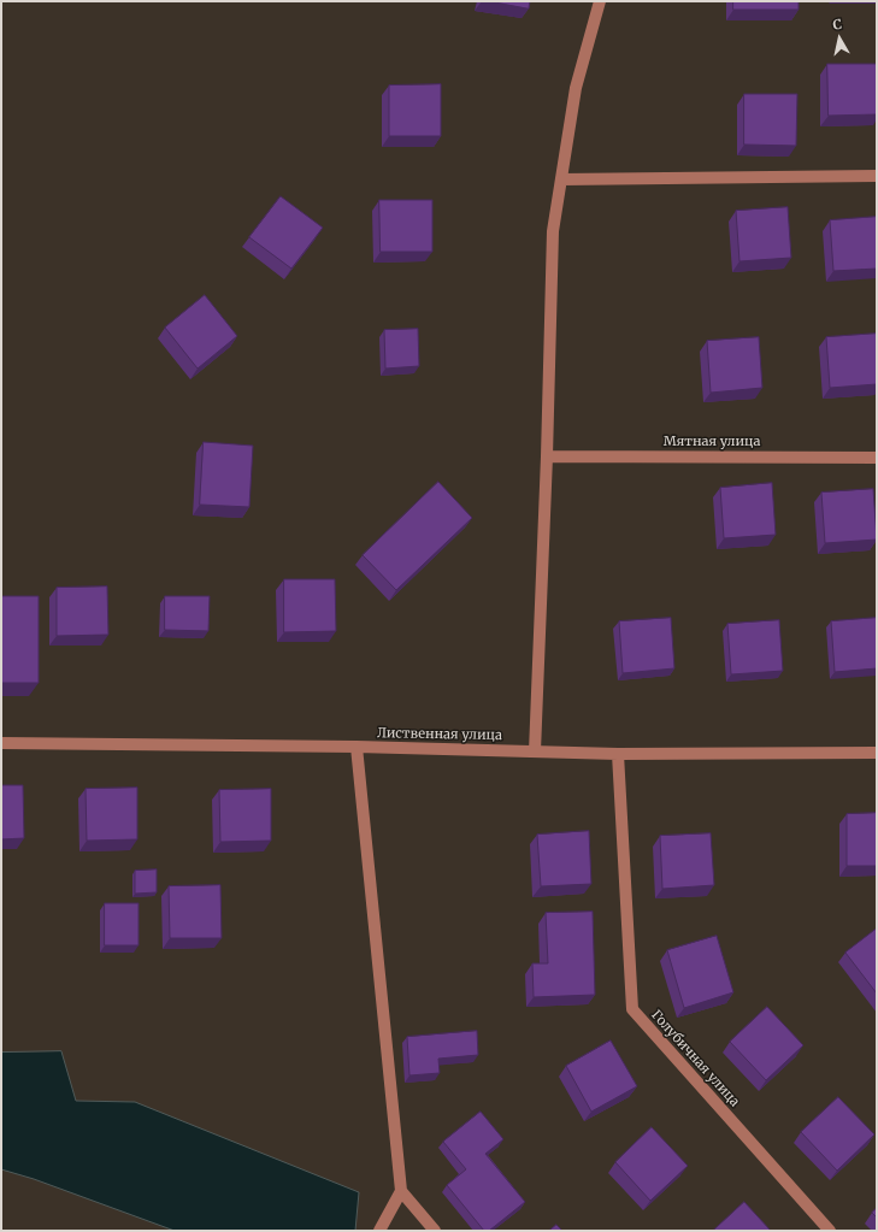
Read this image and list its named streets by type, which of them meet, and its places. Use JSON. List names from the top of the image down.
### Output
{
  "streets": {
    "street": ["Мятная улица", "Лиственная улица", "Голубичная улица"]
  },
  "crossings": [
    ["Лиственная улица", "Голубичная улица"]
  ],
  "north": "top"
}
